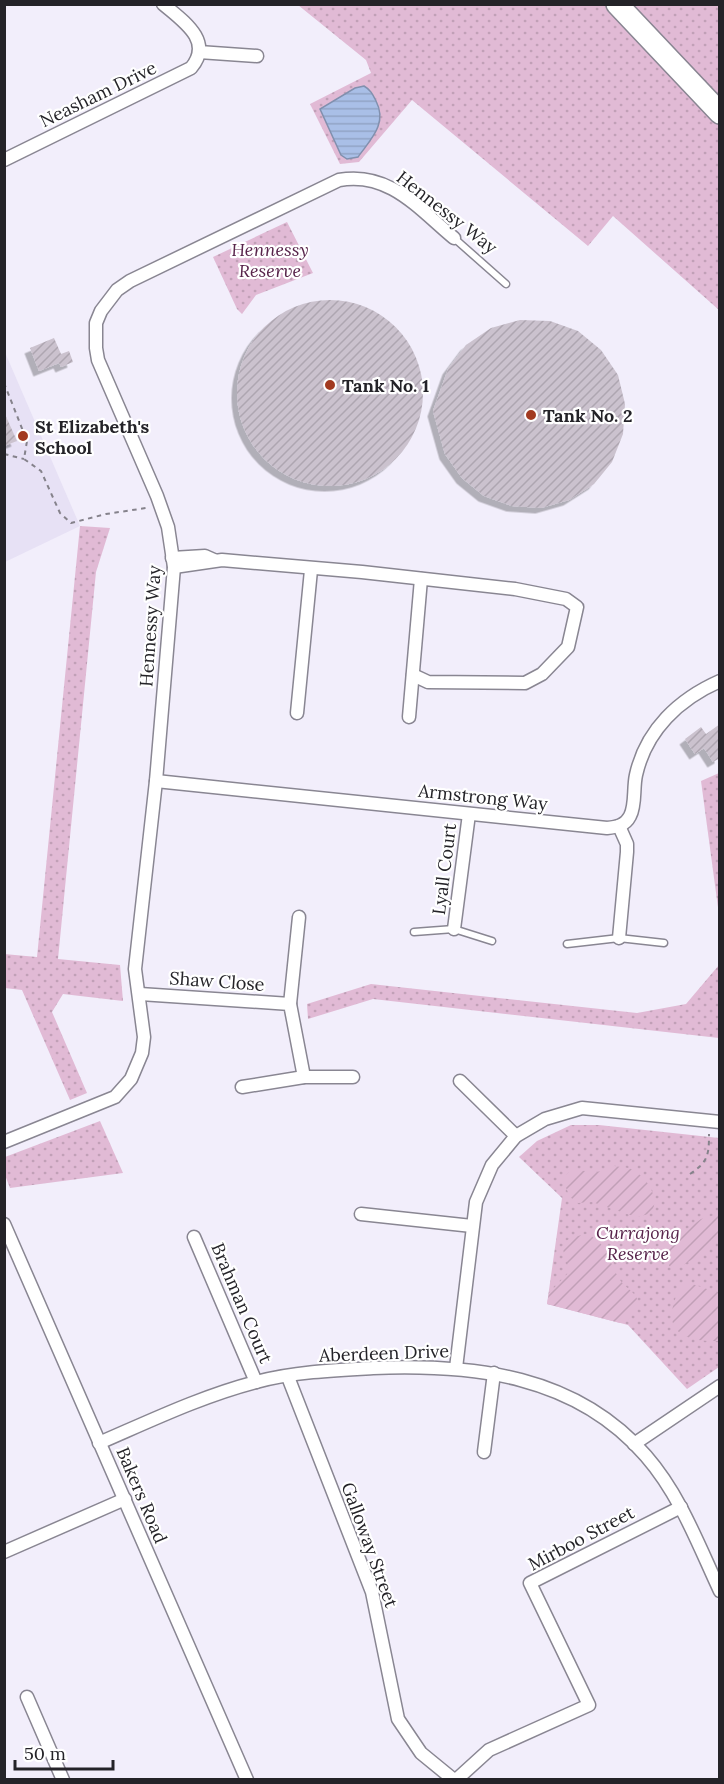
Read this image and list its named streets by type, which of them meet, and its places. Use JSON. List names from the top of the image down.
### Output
{
  "streets": {
    "street": [
      "Neasham Drive",
      "Hennessy Way",
      "Armstrong Way",
      "Lyall Court",
      "Shaw Close",
      "Brahman Court",
      "Aberdeen Drive",
      "Bakers Road",
      "Mirboo Street",
      "Galloway Street"
    ]
  },
  "crossings": [
    ["Hennessy Way", "Armstrong Way"],
    ["Hennessy Way", "Shaw Close"],
    ["Armstrong Way", "Lyall Court"],
    ["Brahman Court", "Aberdeen Drive"],
    ["Aberdeen Drive", "Bakers Road"],
    ["Aberdeen Drive", "Mirboo Street"],
    ["Aberdeen Drive", "Galloway Street"],
    ["Mirboo Street", "Galloway Street"]
  ],
  "parks": ["Hennessy Reserve", "Currajong Reserve"],
  "places": ["Tank No. 1", "Tank No. 2", "St Elizabeth's School"],
  "scale_bar": "50 m"
}
